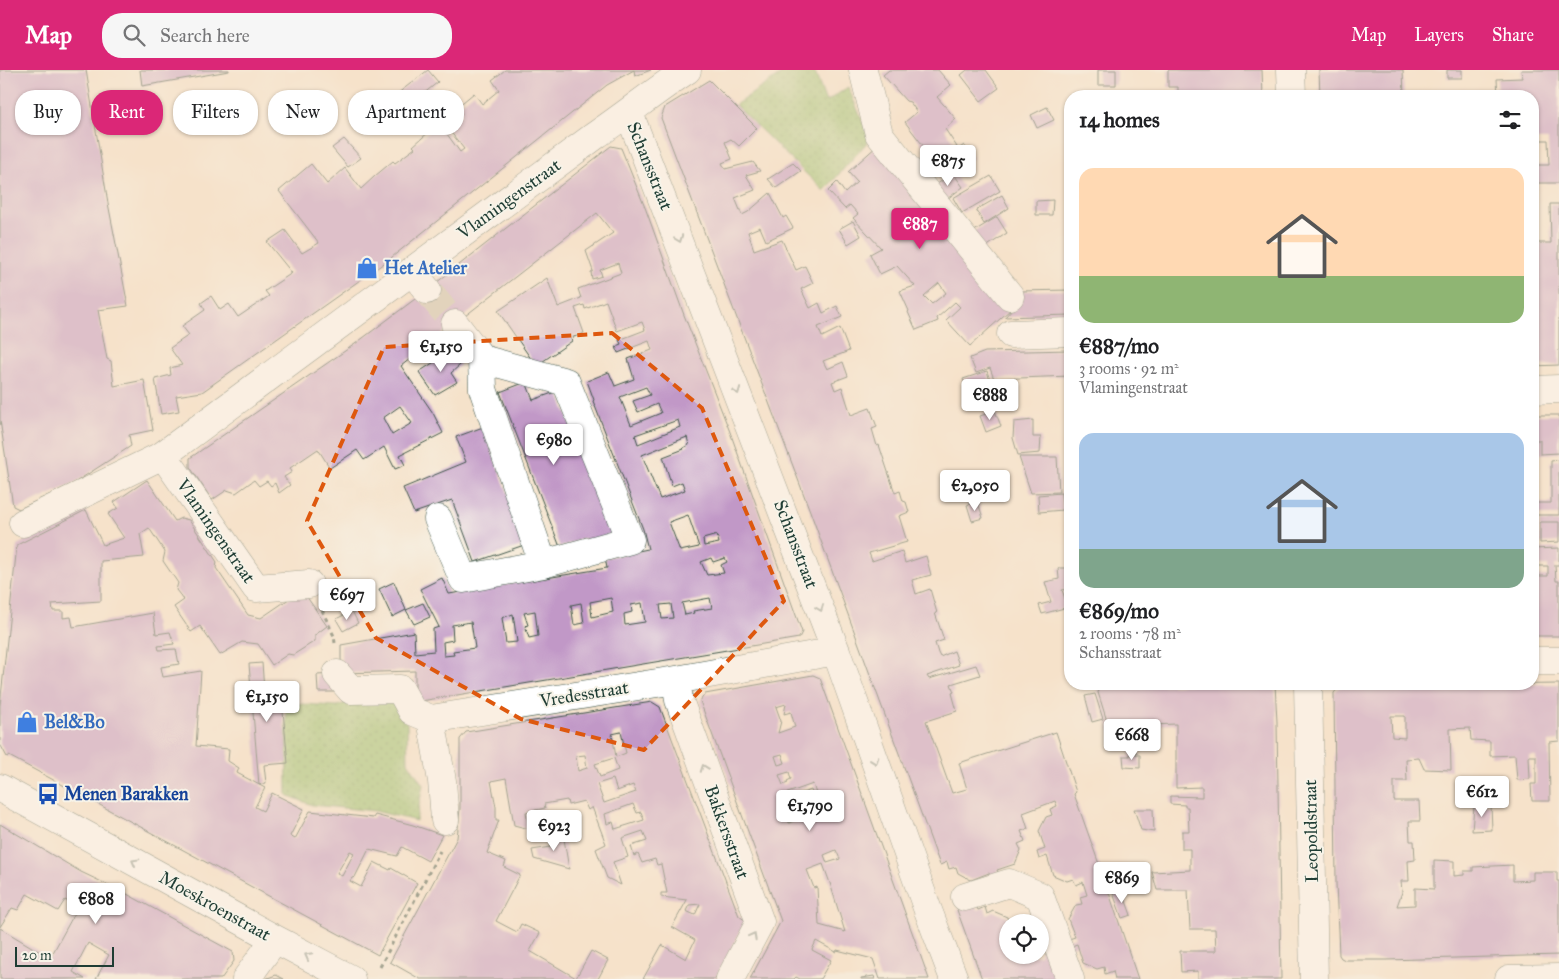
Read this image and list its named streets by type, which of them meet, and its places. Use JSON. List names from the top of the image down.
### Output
{
  "streets": {
    "street": [
      "Schansstraat",
      "Vlamingenstraat",
      "Vredesstraat",
      "Leopoldstraat",
      "Bakkersstraat",
      "Moeskroenstraat"
    ]
  },
  "crossings": [
    ["Schansstraat", "Vlamingenstraat"],
    ["Schansstraat", "Vredesstraat"],
    ["Vredesstraat", "Bakkersstraat"]
  ],
  "one_way": ["Bakkersstraat", "Moeskroenstraat"],
  "places": {
    "shop": ["Het Atelier", "Bel&Bo"],
    "bus stop": ["Menen Barakken"]
  },
  "scale_bar": "20 m",
  "page": {
    "header": "Map",
    "search": "Search here",
    "nav": ["Map", "Layers", "Share"],
    "chip": [
      "Buy",
      "Rent",
      "Filters",
      "New",
      "Apartment"
    ],
    "heading": "14 homes",
    "price": [
      "€875",
      "€887",
      "€1,150",
      "€888",
      "€980",
      "€2,050",
      "€697",
      "€1,150",
      "€668",
      "€612",
      "€1,790",
      "€923",
      "€869",
      "€808"
    ],
    "list": [
      {
        "name": "€887/mo",
        "note": "3 rooms · 92 m² · Vlamingenstraat"
      },
      {
        "name": "€869/mo",
        "note": "2 rooms · 78 m² · Schansstraat"
      }
    ],
    "scale": "20 m"
  }
}
